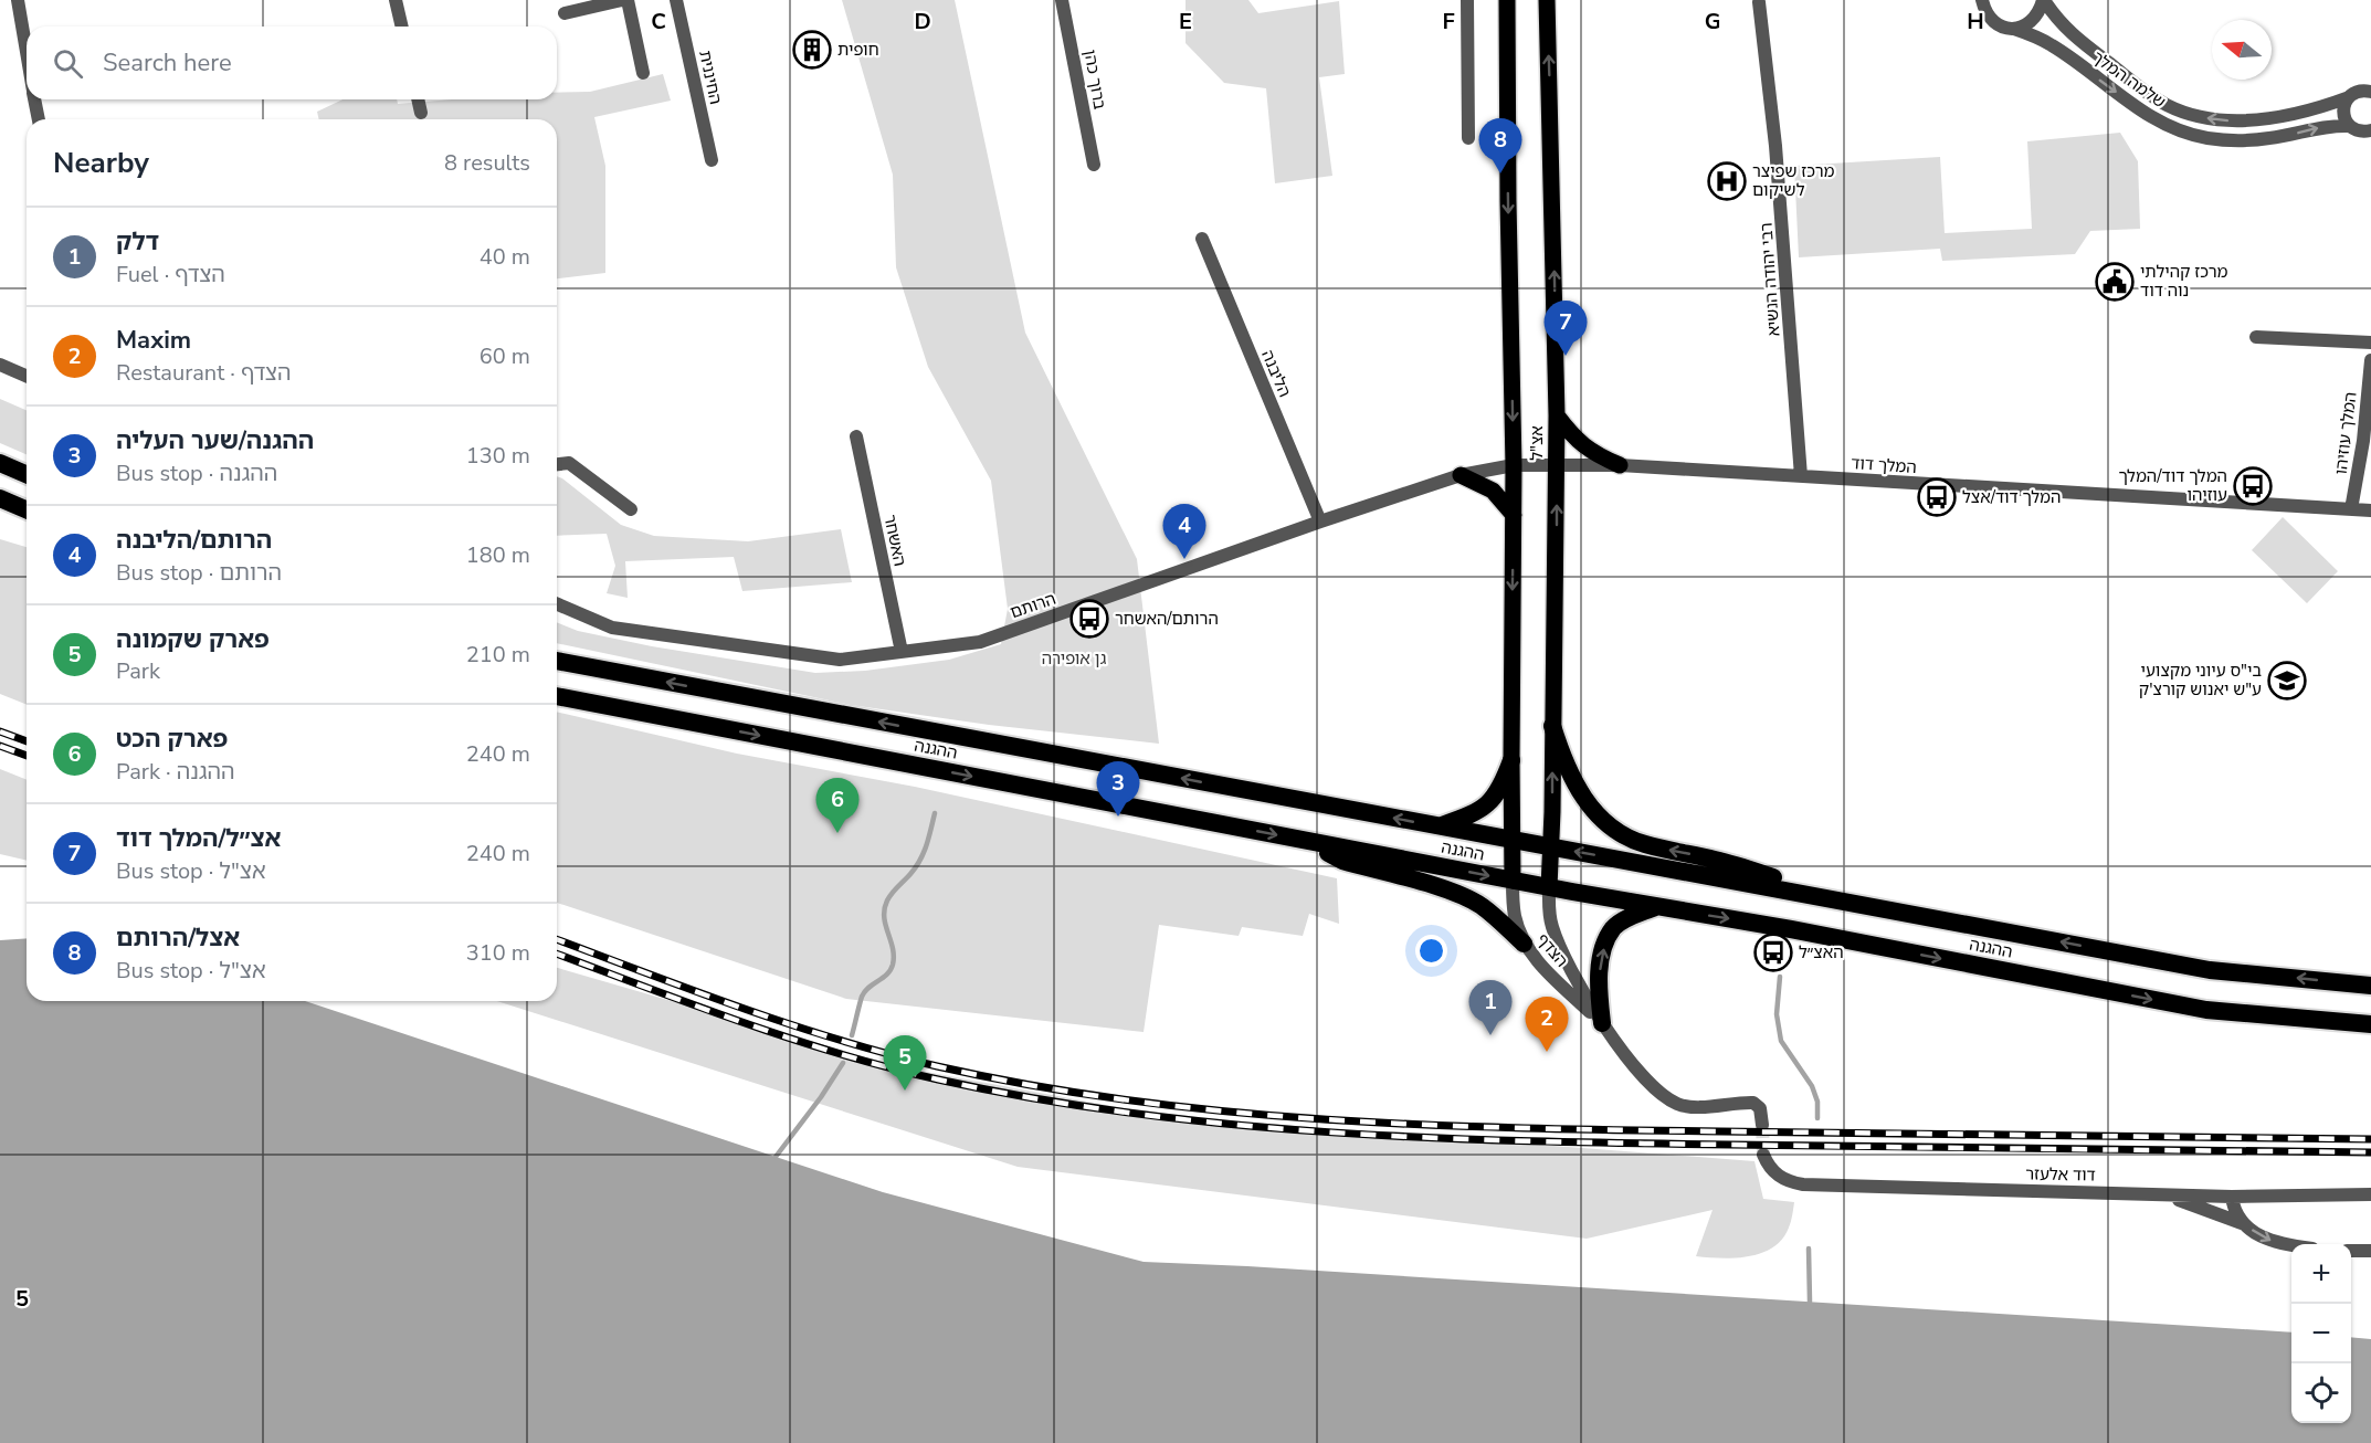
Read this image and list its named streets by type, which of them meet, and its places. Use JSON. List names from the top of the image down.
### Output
{
  "streets": {
    "highway": ["ההגנה"],
    "main road": ["אצ\"ל"],
    "street": [
      "החיננית",
      "ברוך כהן",
      "שלמה המלך",
      "רבי יהודה הנשיא",
      "הליבנה",
      "המלך עוזיהו",
      "המלך דוד",
      "האשחר",
      "הרותם",
      "הצדף",
      "דוד אלעזר"
    ]
  },
  "crossings": [
    ["רבי יהודה הנשיא", "המלך דוד"],
    ["הליבנה", "הרותם"],
    ["המלך עוזיהו", "המלך דוד"],
    ["אצ\"ל", "המלך דוד"],
    ["אצ\"ל", "הרותם"],
    ["אצ\"ל", "ההגנה"],
    ["אצ\"ל", "הצדף"],
    ["המלך דוד", "הרותם"],
    ["האשחר", "הרותם"],
    ["ההגנה", "הצדף"]
  ],
  "parks": ["גן אופירה"],
  "places": {
    "building": ["חופית"],
    "hospital": ["מרכז שפיצר לשיקום"],
    "public building": ["מרכז קהילתי נוה דוד"],
    "bus stop": [
      "המלך דוד/המלך עוזיהו",
      "המלך דוד/אצל",
      "הרותם/האשחר",
      "האצ״ל"
    ],
    "school or university": ["בי\"ס עיוני מקצועי ע\"ש יאנוש קורצ'ק"]
  },
  "north": "left",
  "page": {
    "search": "Search here",
    "pins": [
      "8",
      "7",
      "4",
      "3",
      "6",
      "1",
      "2",
      "5"
    ],
    "heading": ["Nearby", "8 results"],
    "list": [
      {
        "mark": "1",
        "name": "דלק",
        "note": "Fuel · הצדף",
        "value": "40 m"
      },
      {
        "mark": "2",
        "name": "Maxim",
        "note": "Restaurant · הצדף",
        "value": "60 m"
      },
      {
        "mark": "3",
        "name": "ההגנה/שער העליה",
        "note": "Bus stop · ההגנה",
        "value": "130 m"
      },
      {
        "mark": "4",
        "name": "הרותם/הליבנה",
        "note": "Bus stop · הרותם",
        "value": "180 m"
      },
      {
        "mark": "5",
        "name": "פארק שקמונה",
        "note": "Park",
        "value": "210 m"
      },
      {
        "mark": "6",
        "name": "פארק הכט",
        "note": "Park · ההגנה",
        "value": "240 m"
      },
      {
        "mark": "7",
        "name": "אצ״ל/המלך דוד",
        "note": "Bus stop · אצ\"ל",
        "value": "240 m"
      },
      {
        "mark": "8",
        "name": "אצל/הרותם",
        "note": "Bus stop · אצ\"ל",
        "value": "310 m"
      }
    ],
    "map_buttons": ["+", "−"]
  },
  "grid": {
    "columns": [
      "C",
      "D",
      "E",
      "F",
      "G",
      "H"
    ],
    "rows": ["5"]
  }
}
